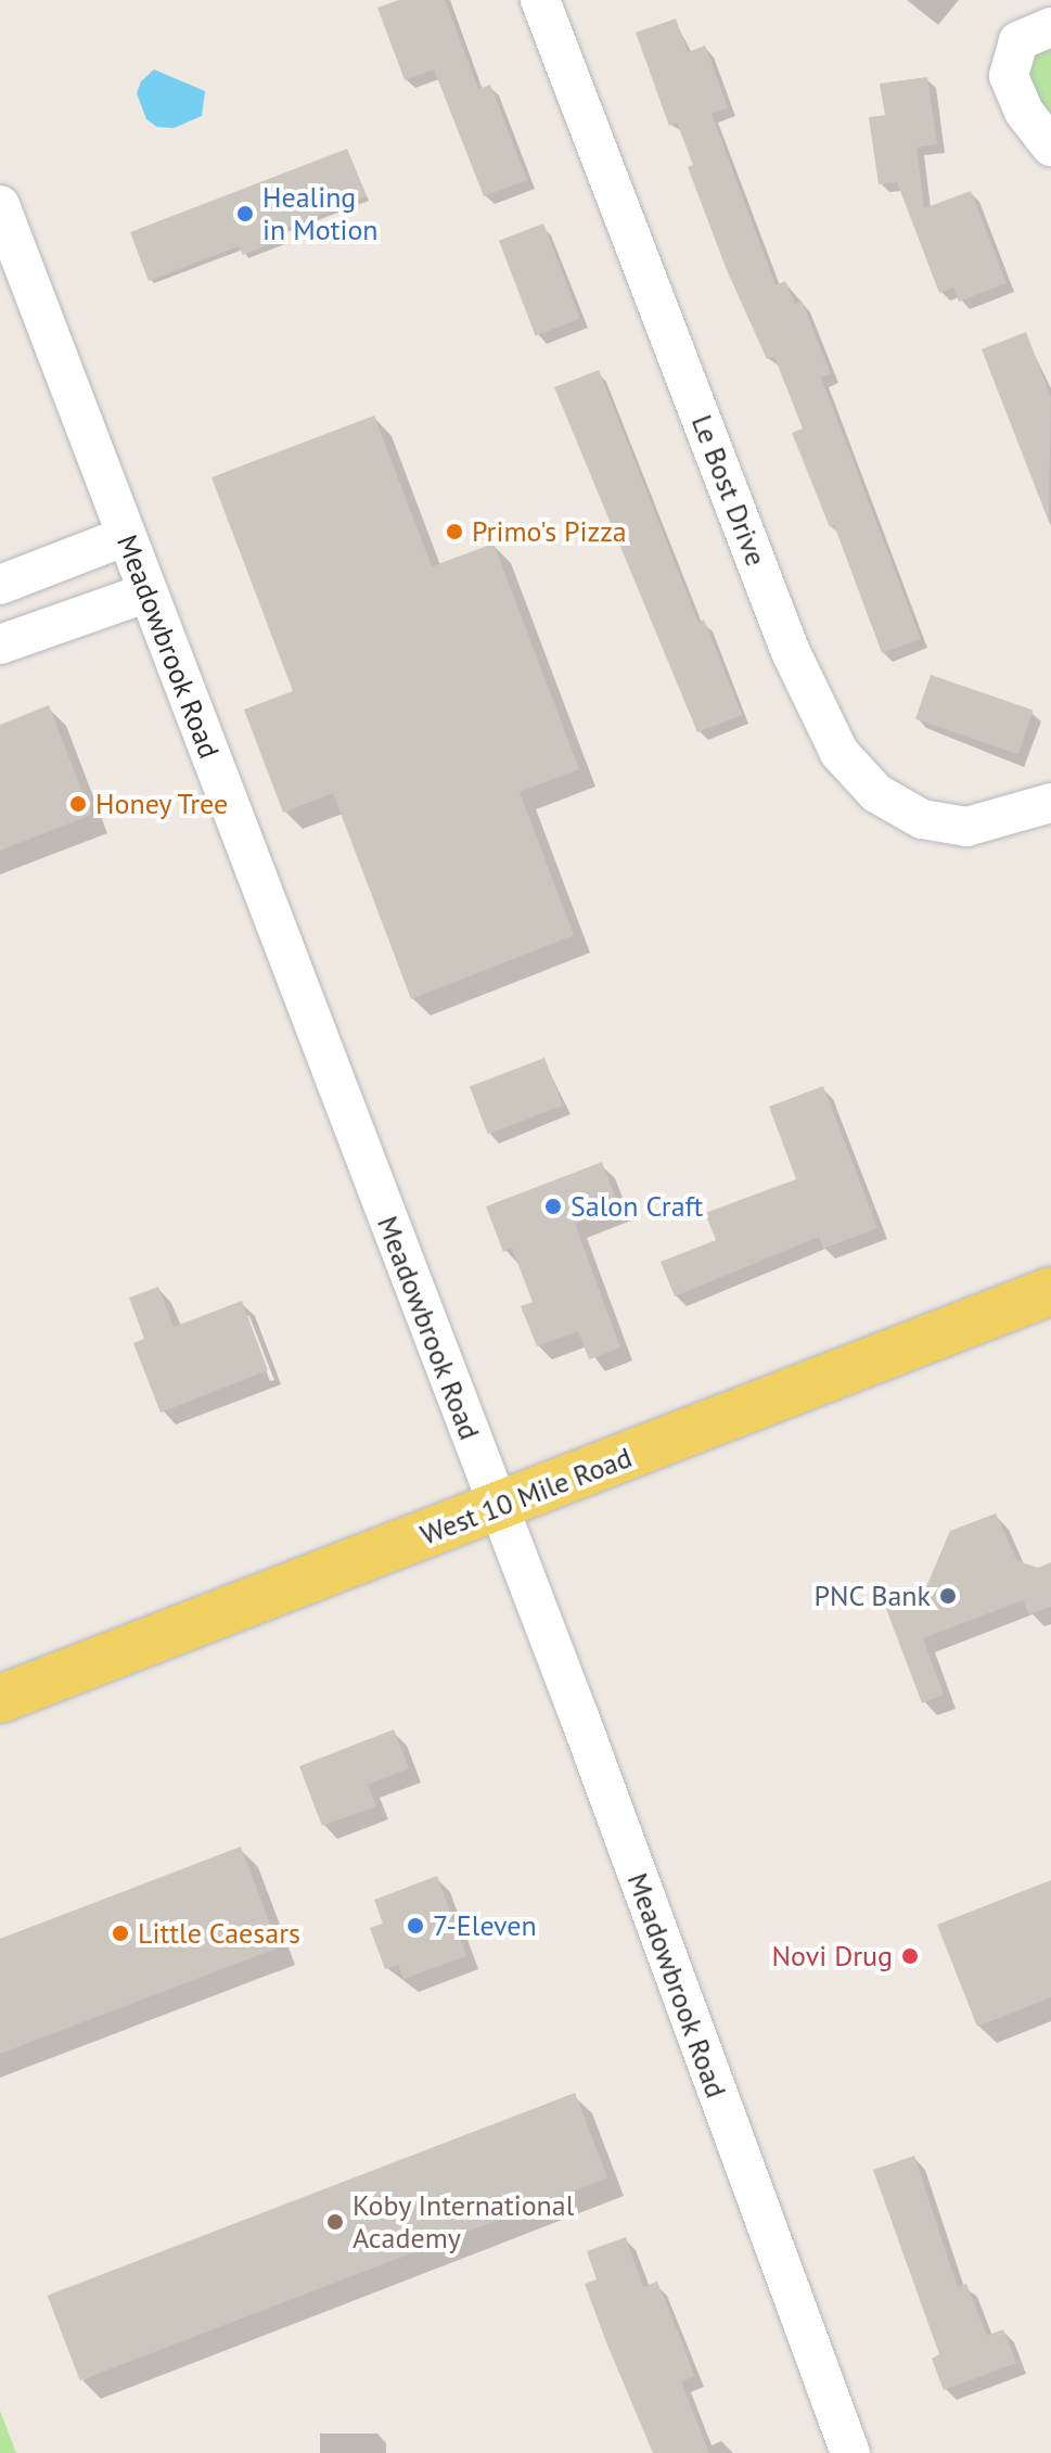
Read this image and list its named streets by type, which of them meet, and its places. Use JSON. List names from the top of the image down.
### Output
{
  "streets": {
    "main road": ["West 10 Mile Road"],
    "street": ["Le Bost Drive", "Meadowbrook Road"]
  },
  "crossings": [
    ["Meadowbrook Road", "West 10 Mile Road"]
  ],
  "places": [
    "Healing in Motion",
    "Primo's Pizza",
    "Honey Tree",
    "Salon Craft",
    "PNC Bank",
    "7-Eleven",
    "Little Caesars",
    "Novi Drug",
    "Koby International Academy"
  ]
}
